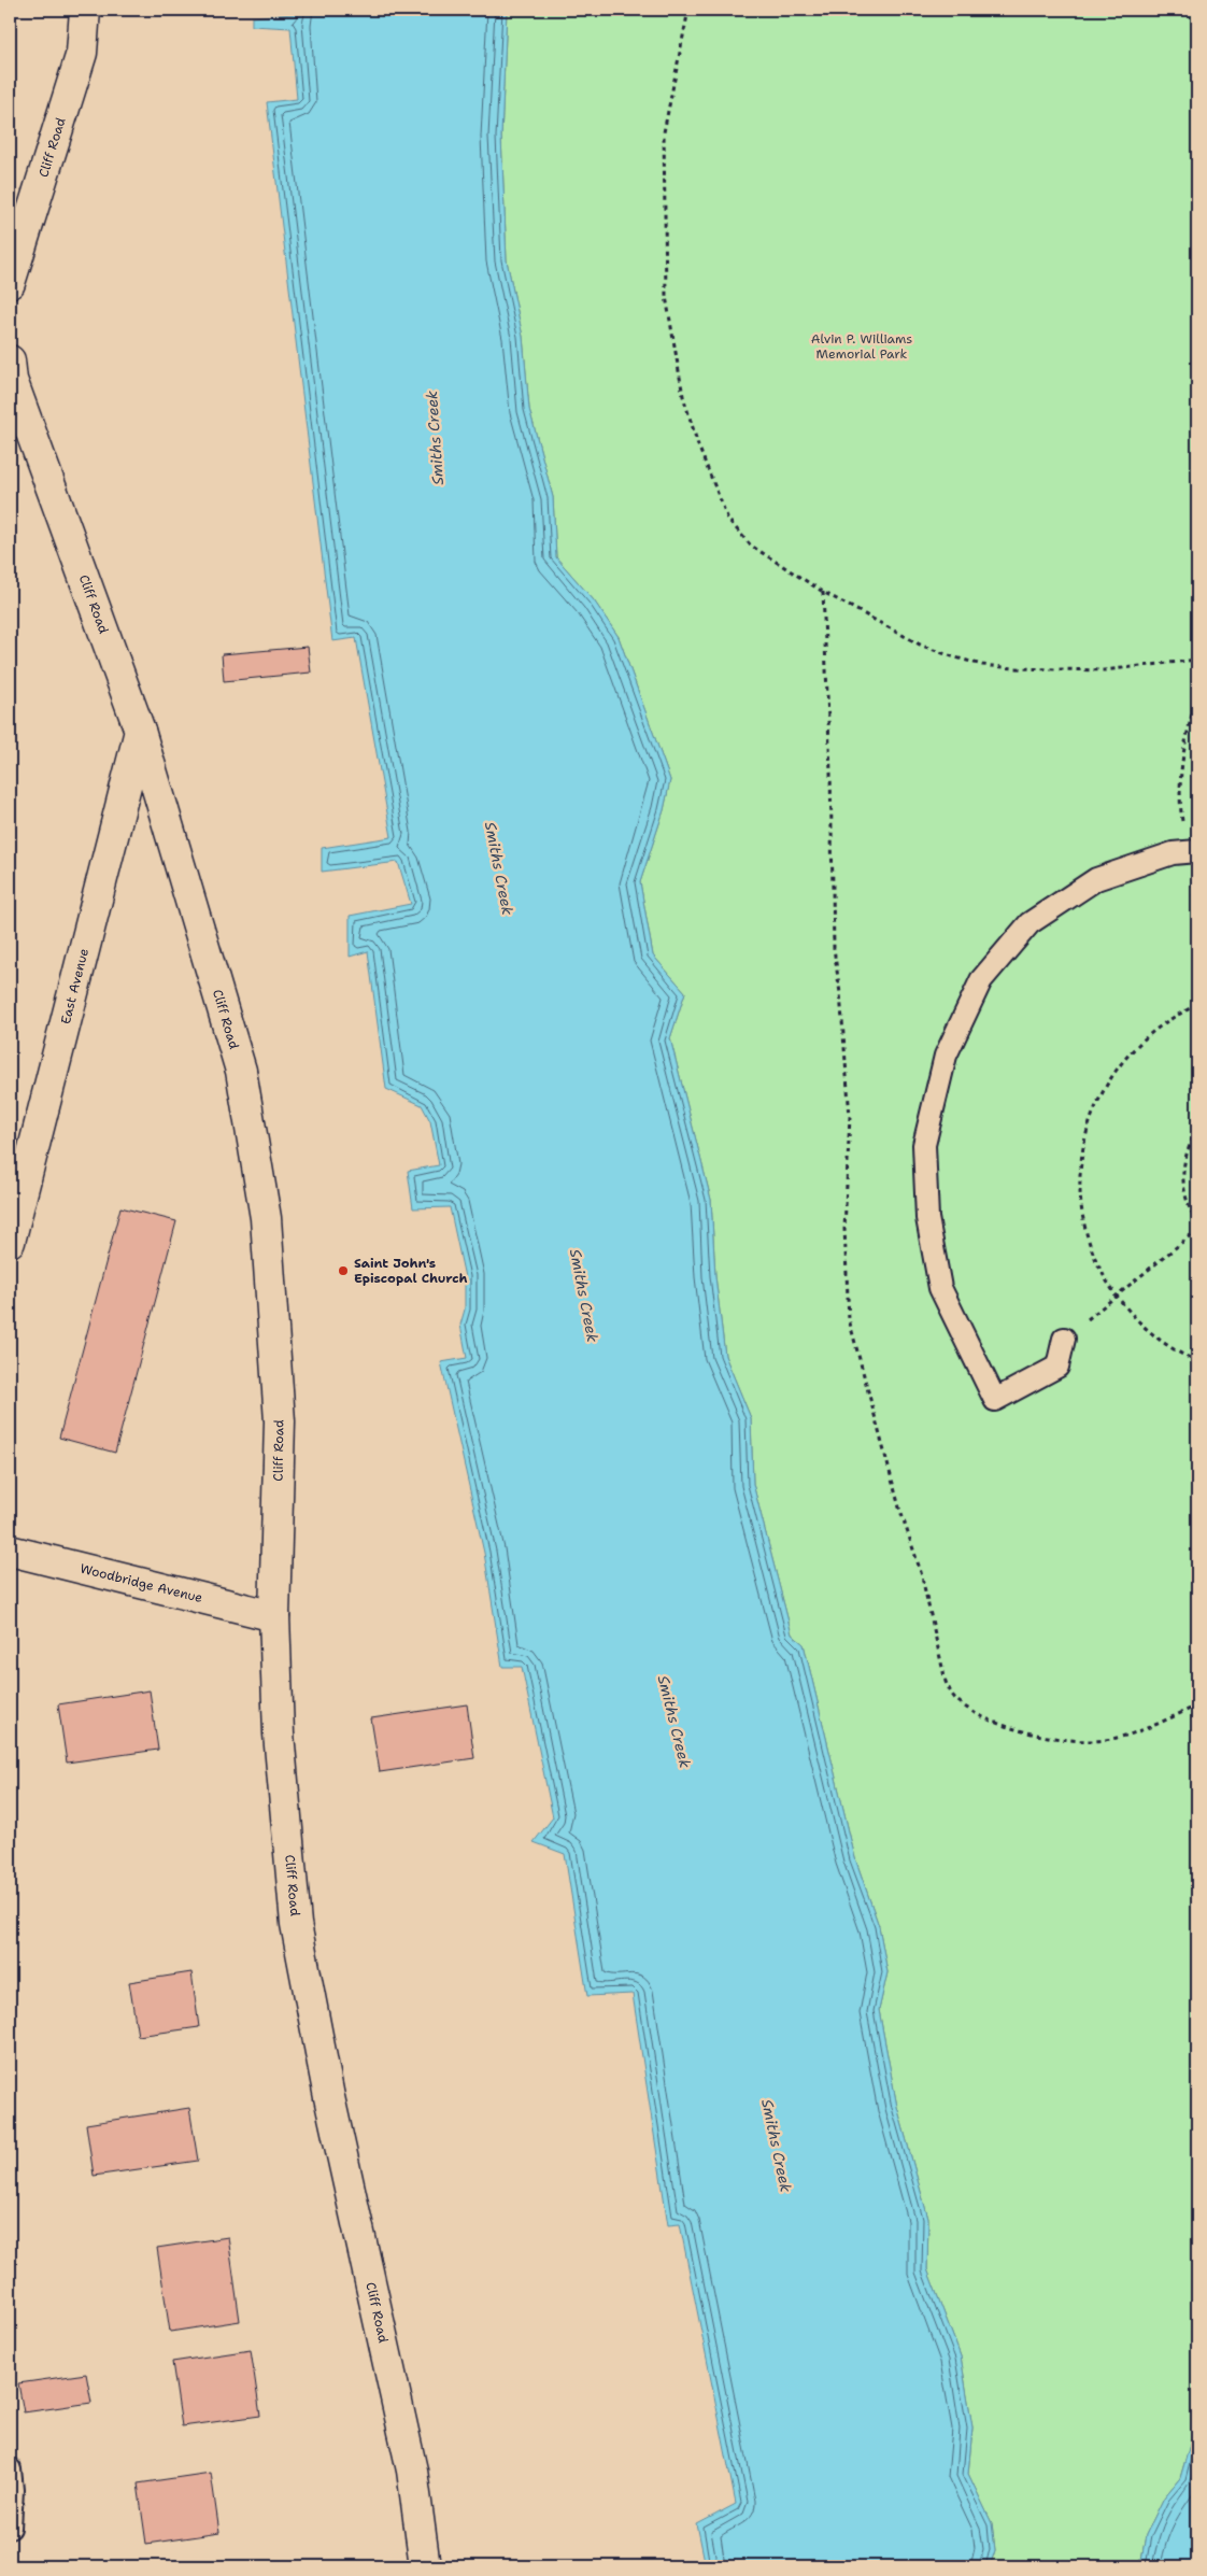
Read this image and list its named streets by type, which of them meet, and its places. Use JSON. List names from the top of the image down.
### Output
{
  "streets": {
    "street": ["Cliff Road", "East Avenue", "Woodbridge Avenue"]
  },
  "crossings": [
    ["Cliff Road", "East Avenue"],
    ["Cliff Road", "Woodbridge Avenue"]
  ],
  "water": ["Smiths Creek"],
  "parks": ["Alvin P. Williams Memorial Park"],
  "places": ["Saint John's Episcopal Church"]
}
